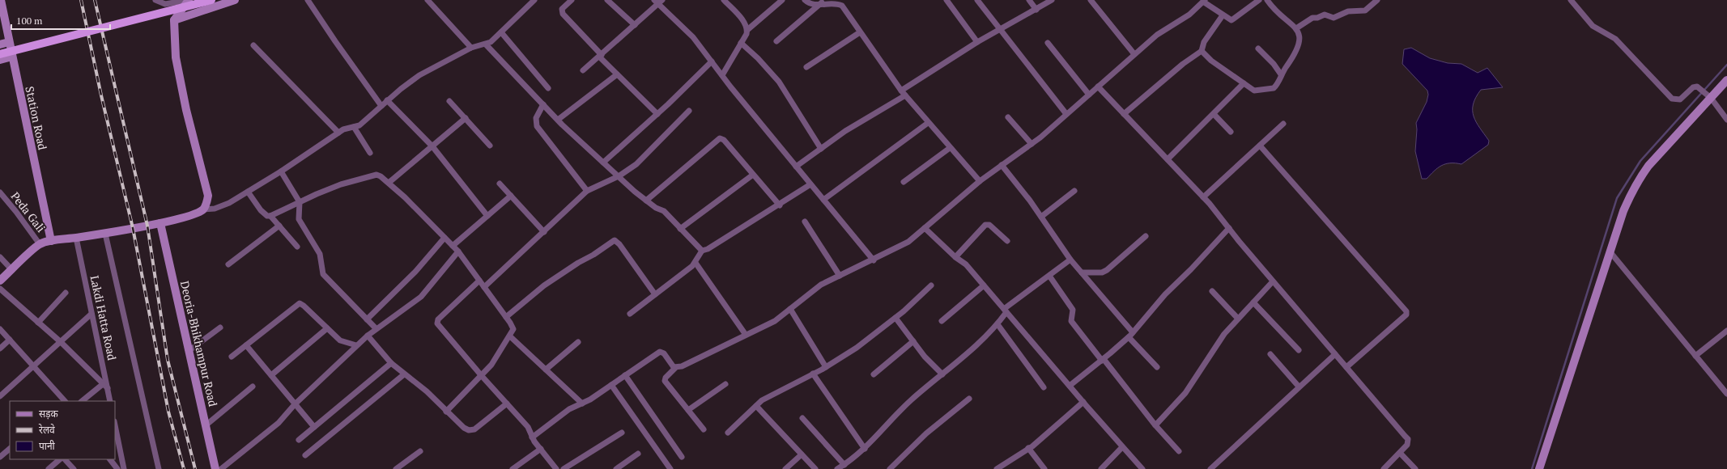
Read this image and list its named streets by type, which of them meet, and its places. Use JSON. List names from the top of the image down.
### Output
{
  "streets": {
    "main road": ["Station Road", "Deoria-Bhikhampur Road"],
    "street": ["Peda Gali", "Lakdi Hatta Road"]
  },
  "legend": ["सड़क", "रेलवे", "पानी"],
  "scale_bar": "100 m"
}
